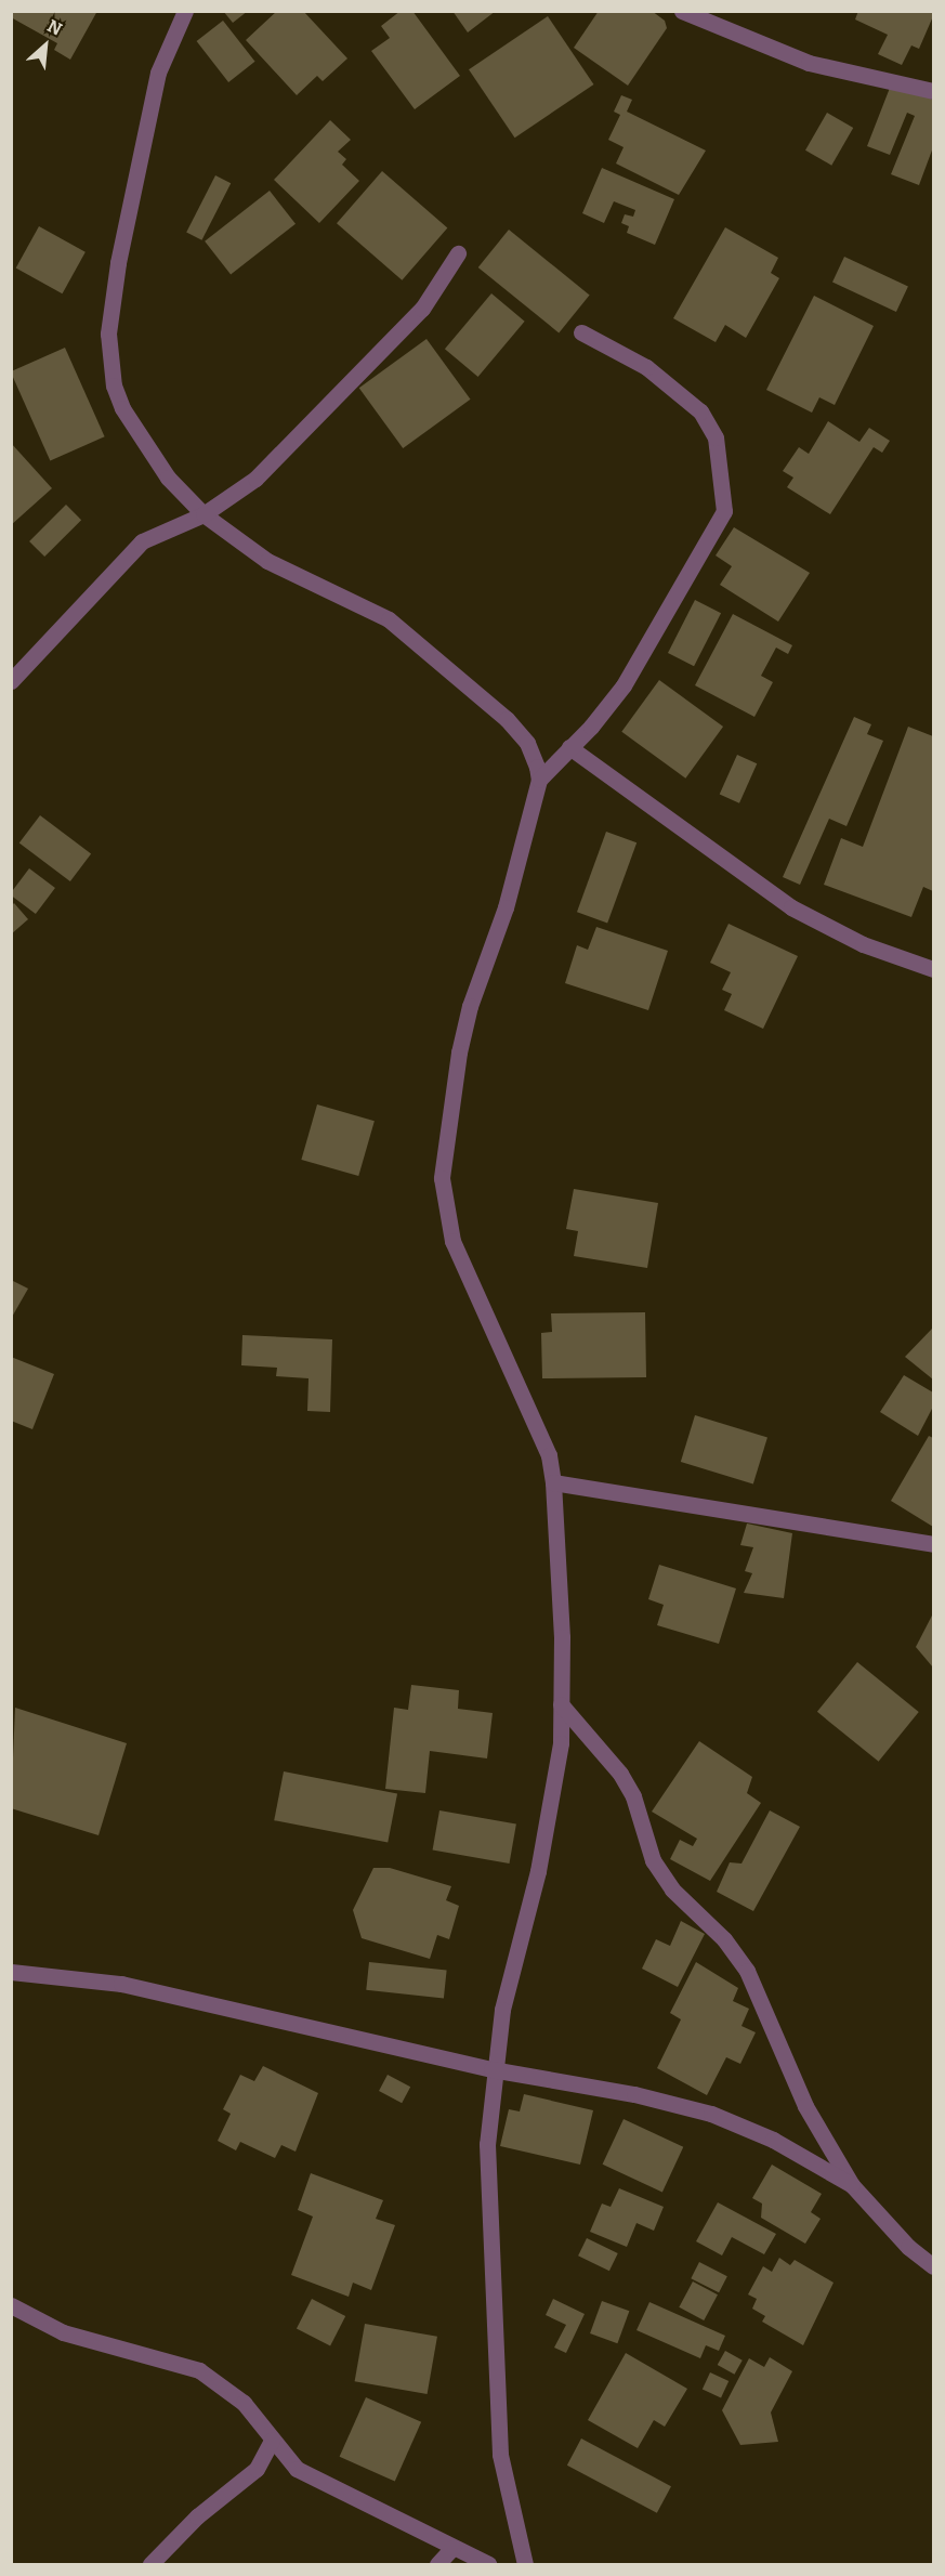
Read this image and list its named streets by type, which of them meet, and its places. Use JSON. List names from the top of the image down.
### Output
{
  "north": "top right"
}
